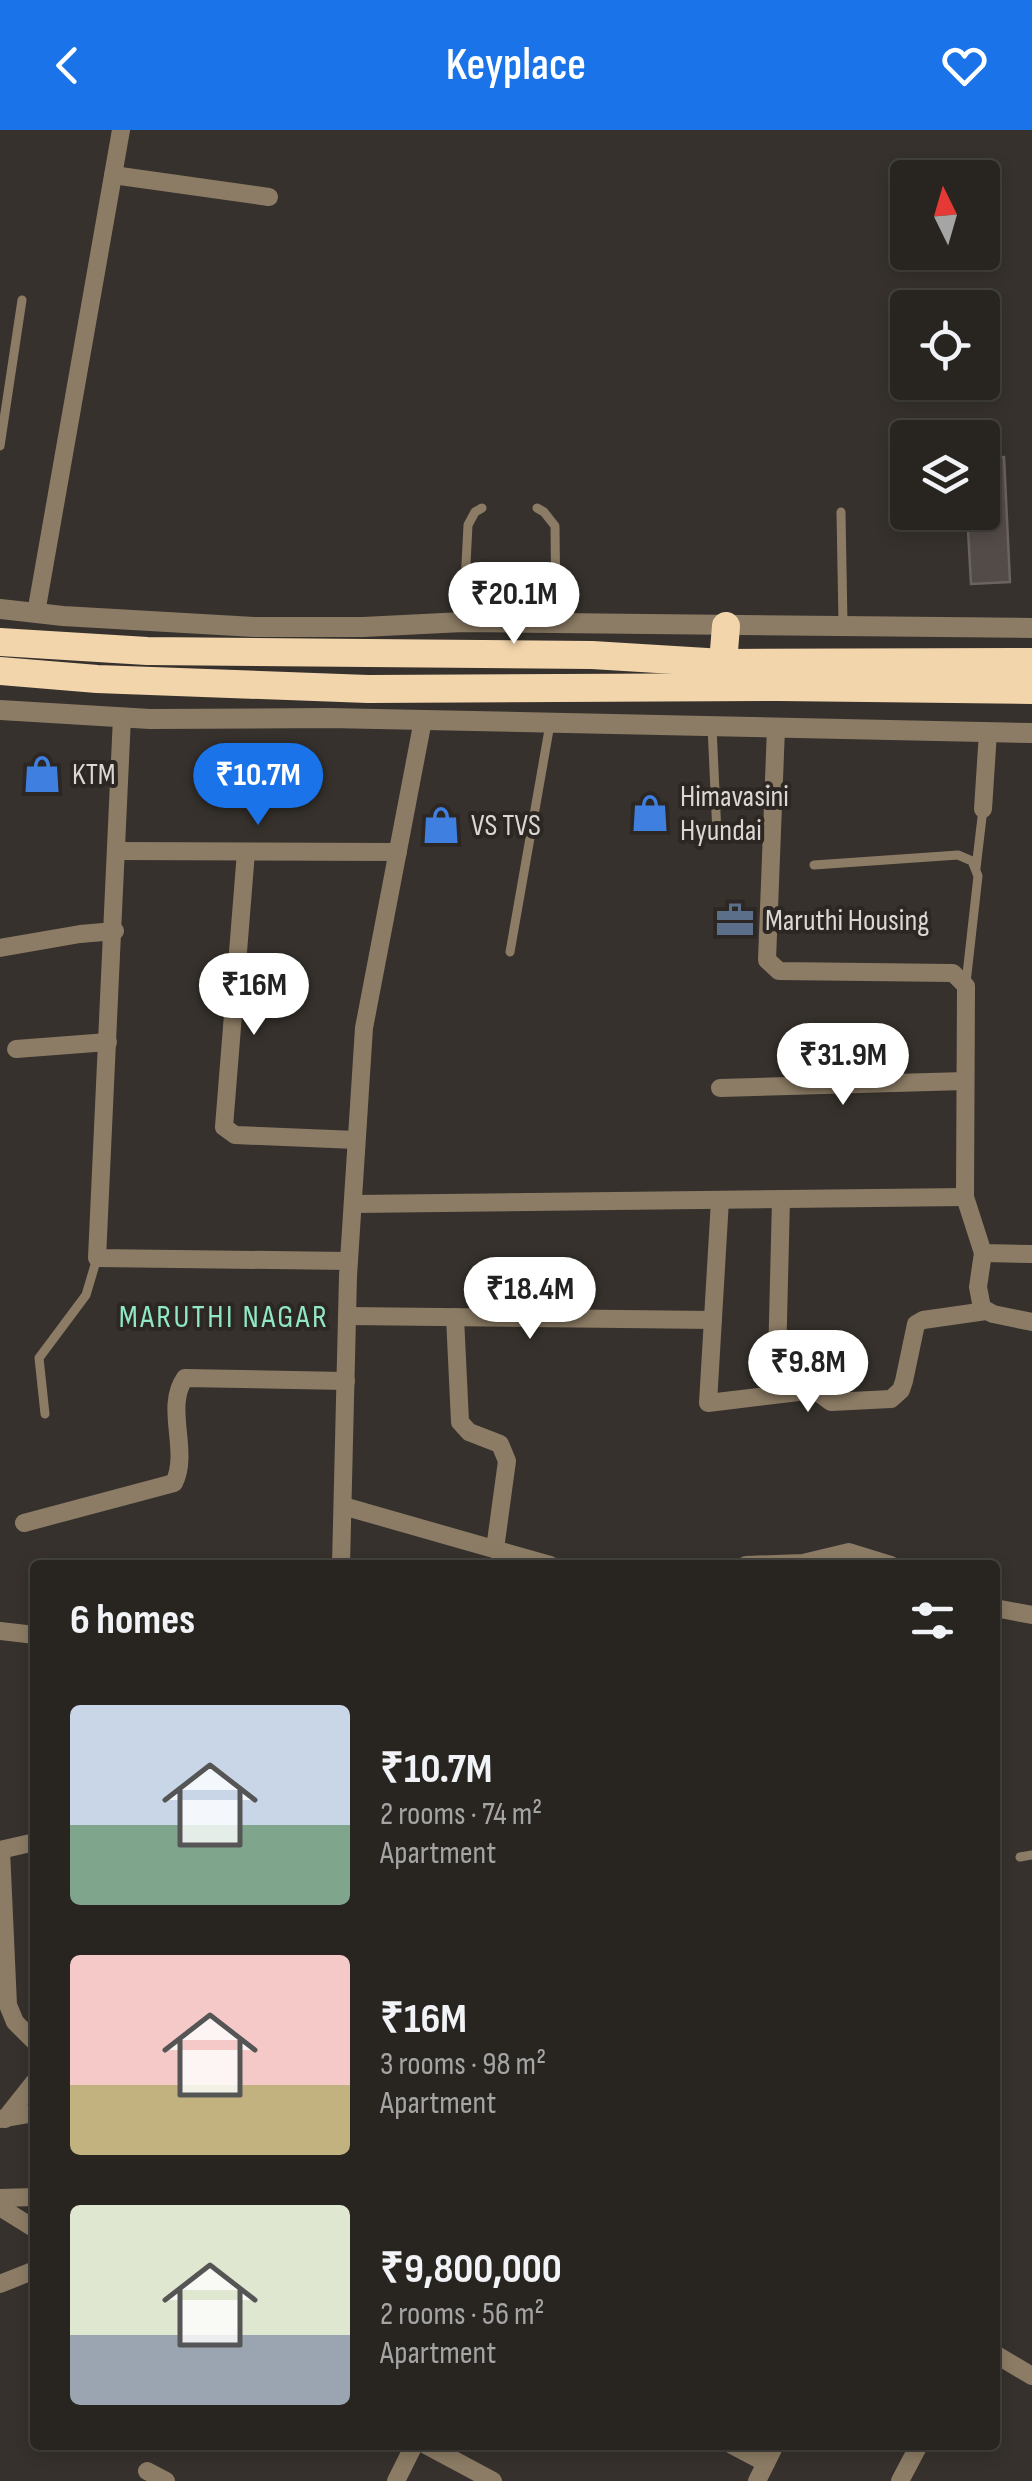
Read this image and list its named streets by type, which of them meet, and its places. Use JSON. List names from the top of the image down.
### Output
{
  "districts": ["MARUTHI NAGAR"],
  "places": {
    "shop": ["KTM", "Himavasini Hyundai", "VS TVS"],
    "office": ["Maruthi Housing"]
  },
  "north": "top",
  "page": {
    "header": "Keyplace",
    "price": [
      "₹20.1M",
      "₹10.7M",
      "₹16M",
      "₹31.9M",
      "₹18.4M",
      "₹9.8M"
    ],
    "heading": "6 homes",
    "list": [
      {
        "name": "₹10.7M",
        "note": "2 rooms · 74 m² · Apartment"
      },
      {
        "name": "₹16M",
        "note": "3 rooms · 98 m² · Apartment"
      },
      {
        "name": "₹9,800,000",
        "note": "2 rooms · 56 m² · Apartment"
      }
    ]
  }
}
